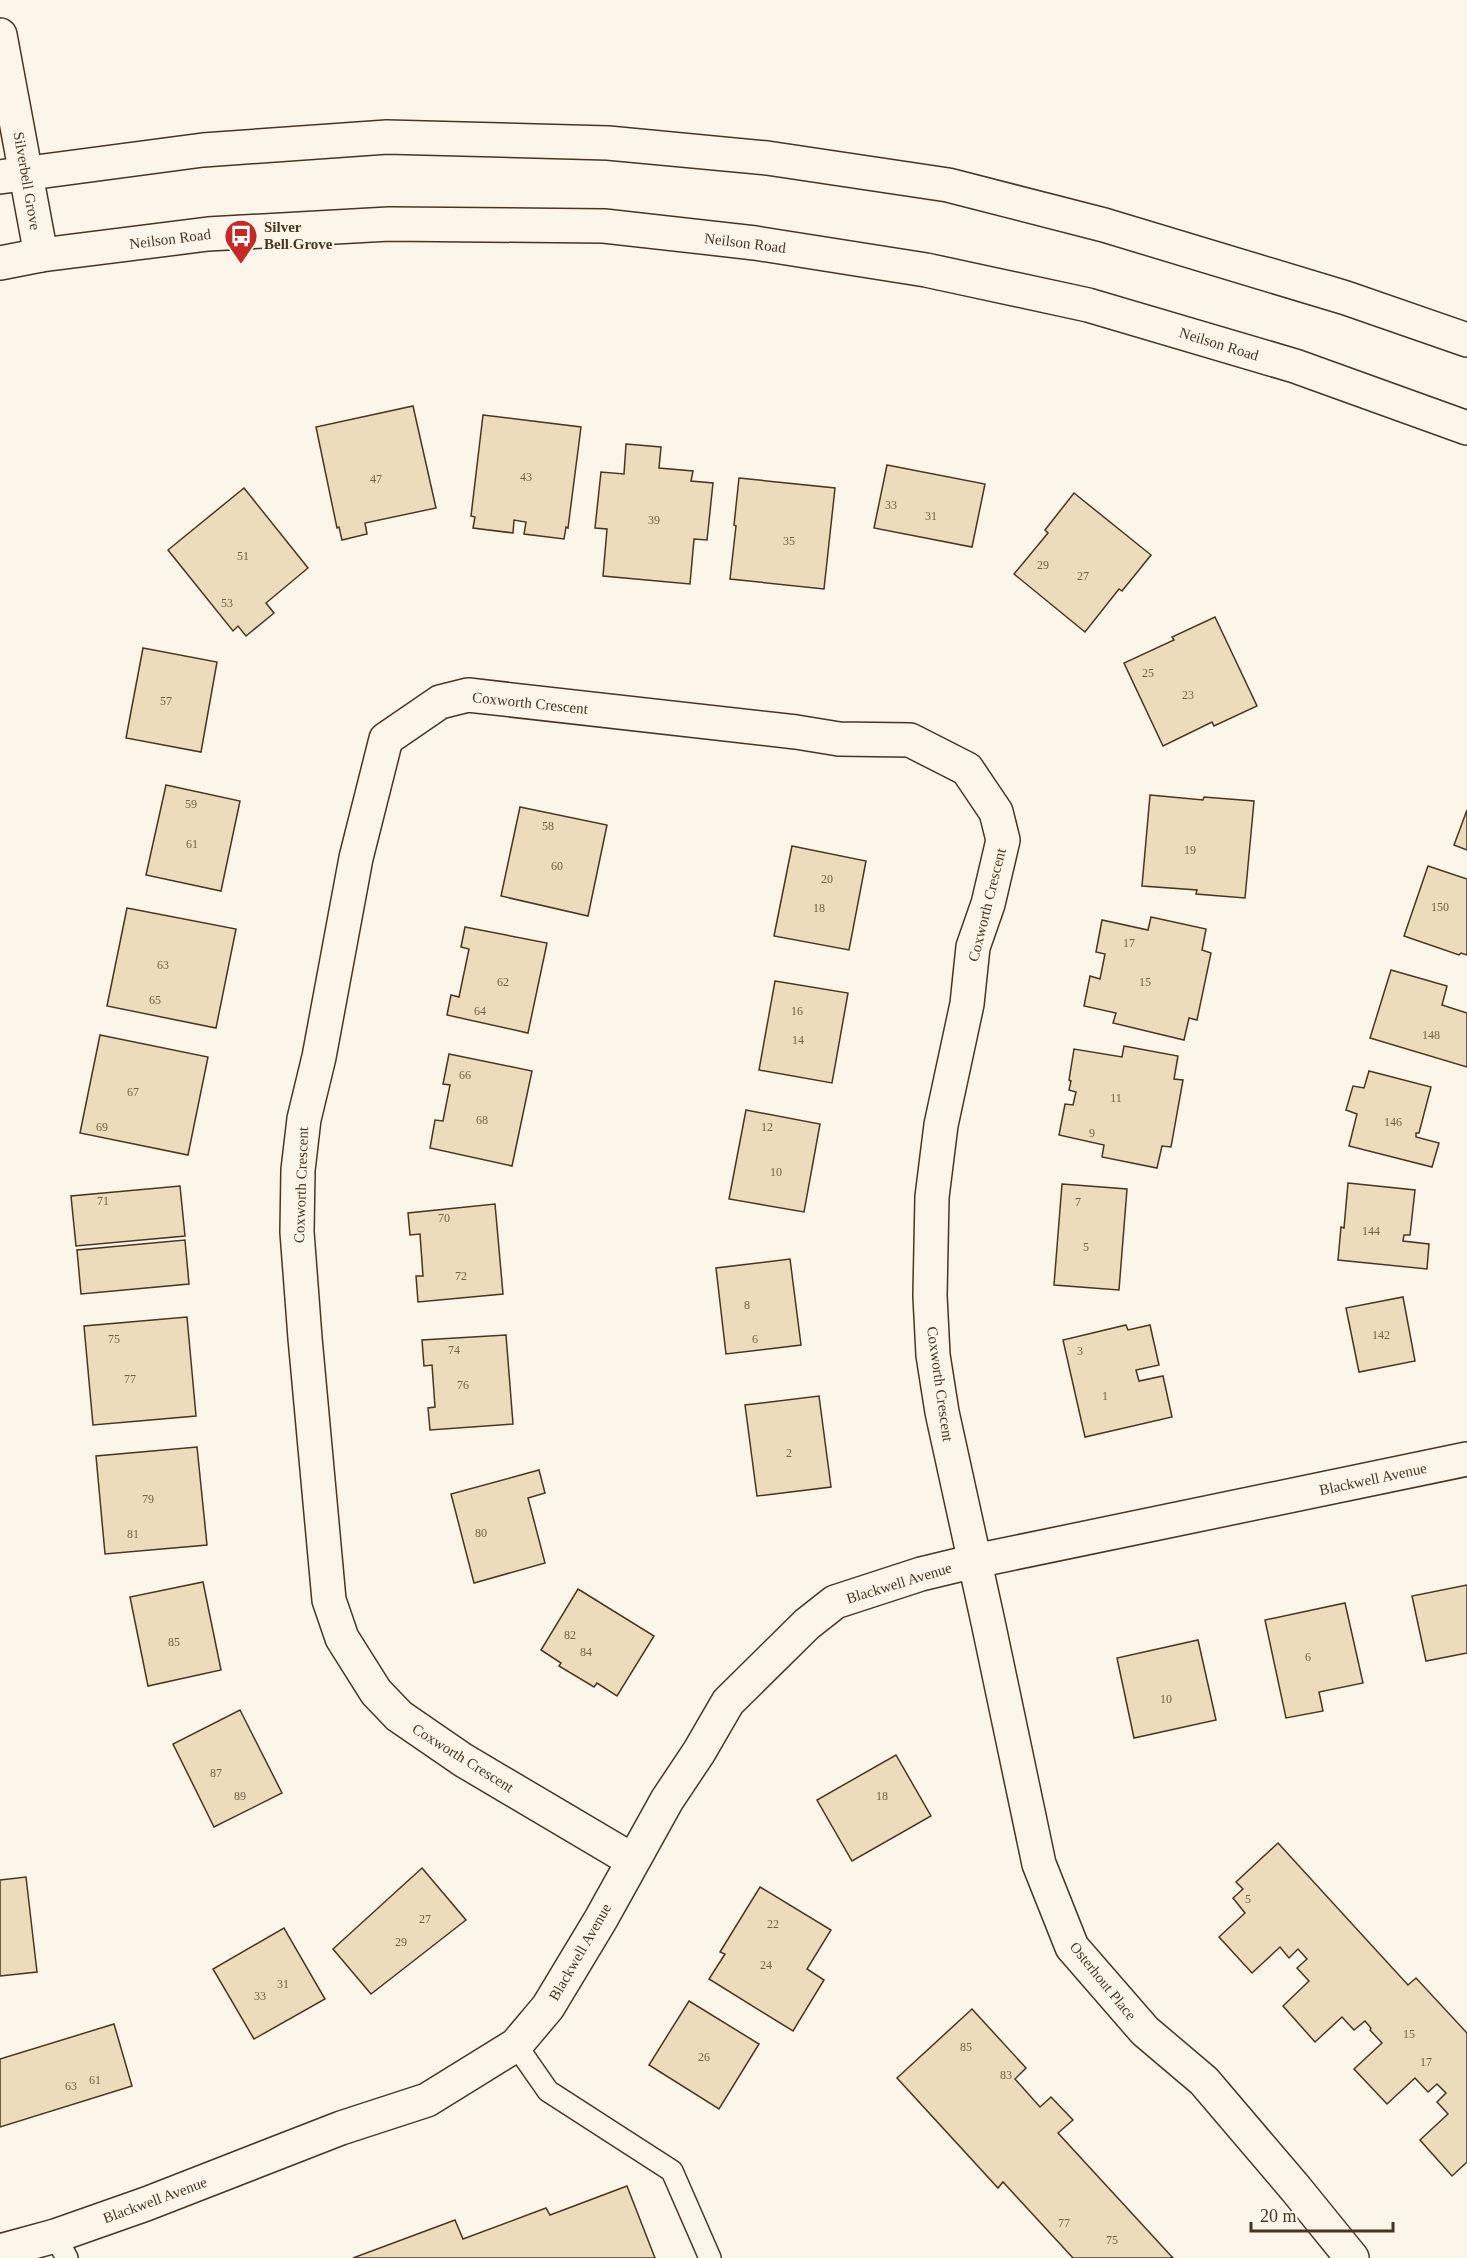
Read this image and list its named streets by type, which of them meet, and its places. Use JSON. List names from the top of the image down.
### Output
{
  "streets": {
    "street": [
      "Silverbell Grove",
      "Neilson Road",
      "Coxworth Crescent",
      "Blackwell Avenue",
      "Osterhout Place"
    ]
  },
  "crossings": [
    ["Silverbell Grove", "Neilson Road"],
    ["Coxworth Crescent", "Blackwell Avenue"],
    ["Coxworth Crescent", "Osterhout Place"],
    ["Blackwell Avenue", "Osterhout Place"]
  ],
  "places": {
    "bus stop": ["Silver Bell Grove"]
  },
  "house_numbers": [
    "43",
    "47",
    "33",
    "31",
    "39",
    "35",
    "51",
    "29",
    "27",
    "53",
    "25",
    "23",
    "57",
    "59",
    "58",
    "61",
    "19",
    "60",
    "20",
    "150",
    "18",
    "17",
    "63",
    "62",
    "15",
    "65",
    "64",
    "16",
    "148",
    "14",
    "66",
    "67",
    "11",
    "68",
    "146",
    "69",
    "12",
    "9",
    "10",
    "71",
    "7",
    "70",
    "144",
    "5",
    "72",
    "8",
    "142",
    "75",
    "6",
    "74",
    "3",
    "77",
    "76",
    "1",
    "2",
    "79",
    "80",
    "81",
    "82",
    "85",
    "84",
    "6",
    "10",
    "87",
    "89",
    "18",
    "5",
    "27",
    "22",
    "29",
    "24",
    "31",
    "33",
    "15",
    "85",
    "26",
    "17",
    "83",
    "61",
    "63",
    "77",
    "75"
  ],
  "scale_bar": "20 m"
}
